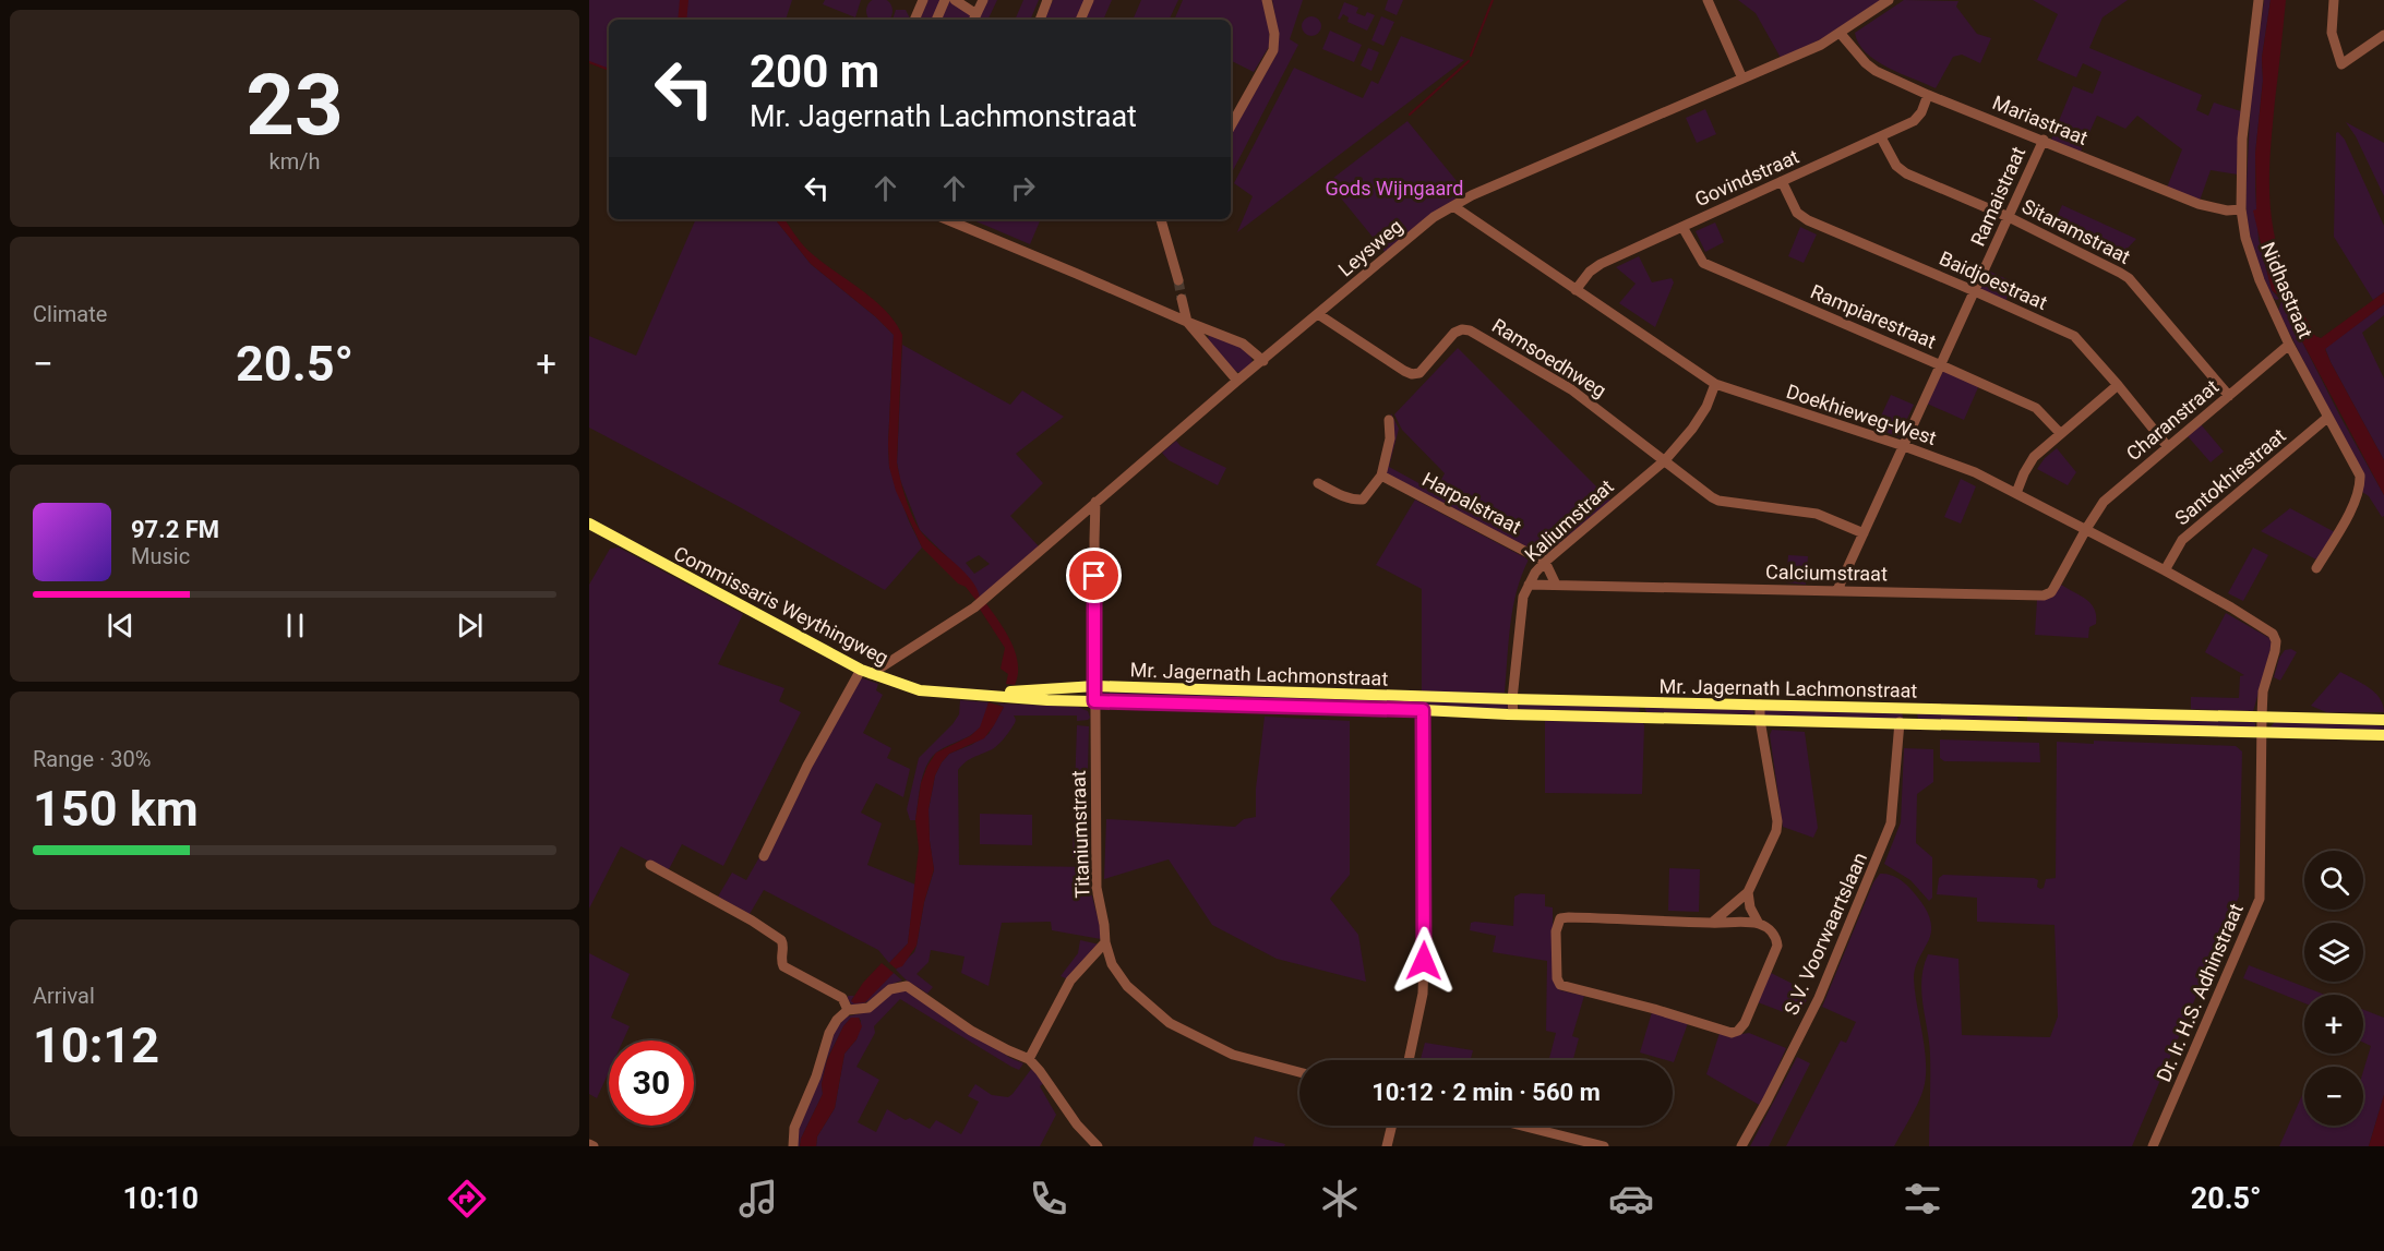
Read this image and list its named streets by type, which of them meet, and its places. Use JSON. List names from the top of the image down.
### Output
{
  "streets": {
    "main road": ["Commissaris Weythingweg", "Mr. Jagernath Lachmonstraat"],
    "street": [
      "Mariastraat",
      "Govindstraat",
      "Ramaistraat",
      "Sitaramstraat",
      "Leysweg",
      "Baidjoestraat",
      "Nidhastraat",
      "Rampiarestraat",
      "Ramsoedhweg",
      "Doekhieweg-West",
      "Charanstraat",
      "Santokhiestraat",
      "Harpalstraat",
      "Kaliumstraat",
      "Calciumstraat",
      "Titaniumstraat",
      "S.V. Voorwaartslaan",
      "Dr. Ir. H.S. Adhinstraat"
    ]
  },
  "crossings": [
    ["Mariastraat", "Govindstraat"],
    ["Mariastraat", "Ramaistraat"],
    ["Mariastraat", "Leysweg"],
    ["Mariastraat", "Nidhastraat"],
    ["Govindstraat", "Sitaramstraat"],
    ["Govindstraat", "Baidjoestraat"],
    ["Govindstraat", "Rampiarestraat"],
    ["Govindstraat", "Doekhieweg-West"],
    ["Ramaistraat", "Sitaramstraat"],
    ["Ramaistraat", "Baidjoestraat"],
    ["Ramaistraat", "Rampiarestraat"],
    ["Ramaistraat", "Doekhieweg-West"],
    ["Ramaistraat", "Calciumstraat"],
    ["Sitaramstraat", "Charanstraat"],
    ["Leysweg", "Ramsoedhweg"],
    ["Leysweg", "Doekhieweg-West"],
    ["Leysweg", "Commissaris Weythingweg"],
    ["Baidjoestraat", "Charanstraat"],
    ["Nidhastraat", "Charanstraat"],
    ["Nidhastraat", "Santokhiestraat"],
    ["Ramsoedhweg", "Kaliumstraat"],
    ["Doekhieweg-West", "Charanstraat"],
    ["Doekhieweg-West", "Santokhiestraat"],
    ["Doekhieweg-West", "Kaliumstraat"],
    ["Doekhieweg-West", "Calciumstraat"],
    ["Doekhieweg-West", "Dr. Ir. H.S. Adhinstraat"],
    ["Charanstraat", "Calciumstraat"],
    ["Harpalstraat", "Kaliumstraat"],
    ["Kaliumstraat", "Calciumstraat"],
    ["Kaliumstraat", "Mr. Jagernath Lachmonstraat"],
    ["Commissaris Weythingweg", "Mr. Jagernath Lachmonstraat"],
    ["Mr. Jagernath Lachmonstraat", "Titaniumstraat"],
    ["Mr. Jagernath Lachmonstraat", "S.V. Voorwaartslaan"],
    ["Mr. Jagernath Lachmonstraat", "Dr. Ir. H.S. Adhinstraat"]
  ],
  "parks": ["Gods Wijngaard"],
  "page": {
    "tile": [
      ["23", "km/h"],
      "Climate",
      ["Range · 30%", "150 km"],
      ["Arrival", "10:12"]
    ],
    "turn": ["200 m", "Mr. Jagernath Lachmonstraat"],
    "heat": ["−", "20.5°", "+"],
    "song": ["97.2 FM", "Music"],
    "map_buttons": ["+", "−"],
    "limit": "30",
    "trip": "10:12 · 2 min · 560 m",
    "tabs": ["10:10", "20.5°"]
  }
}
